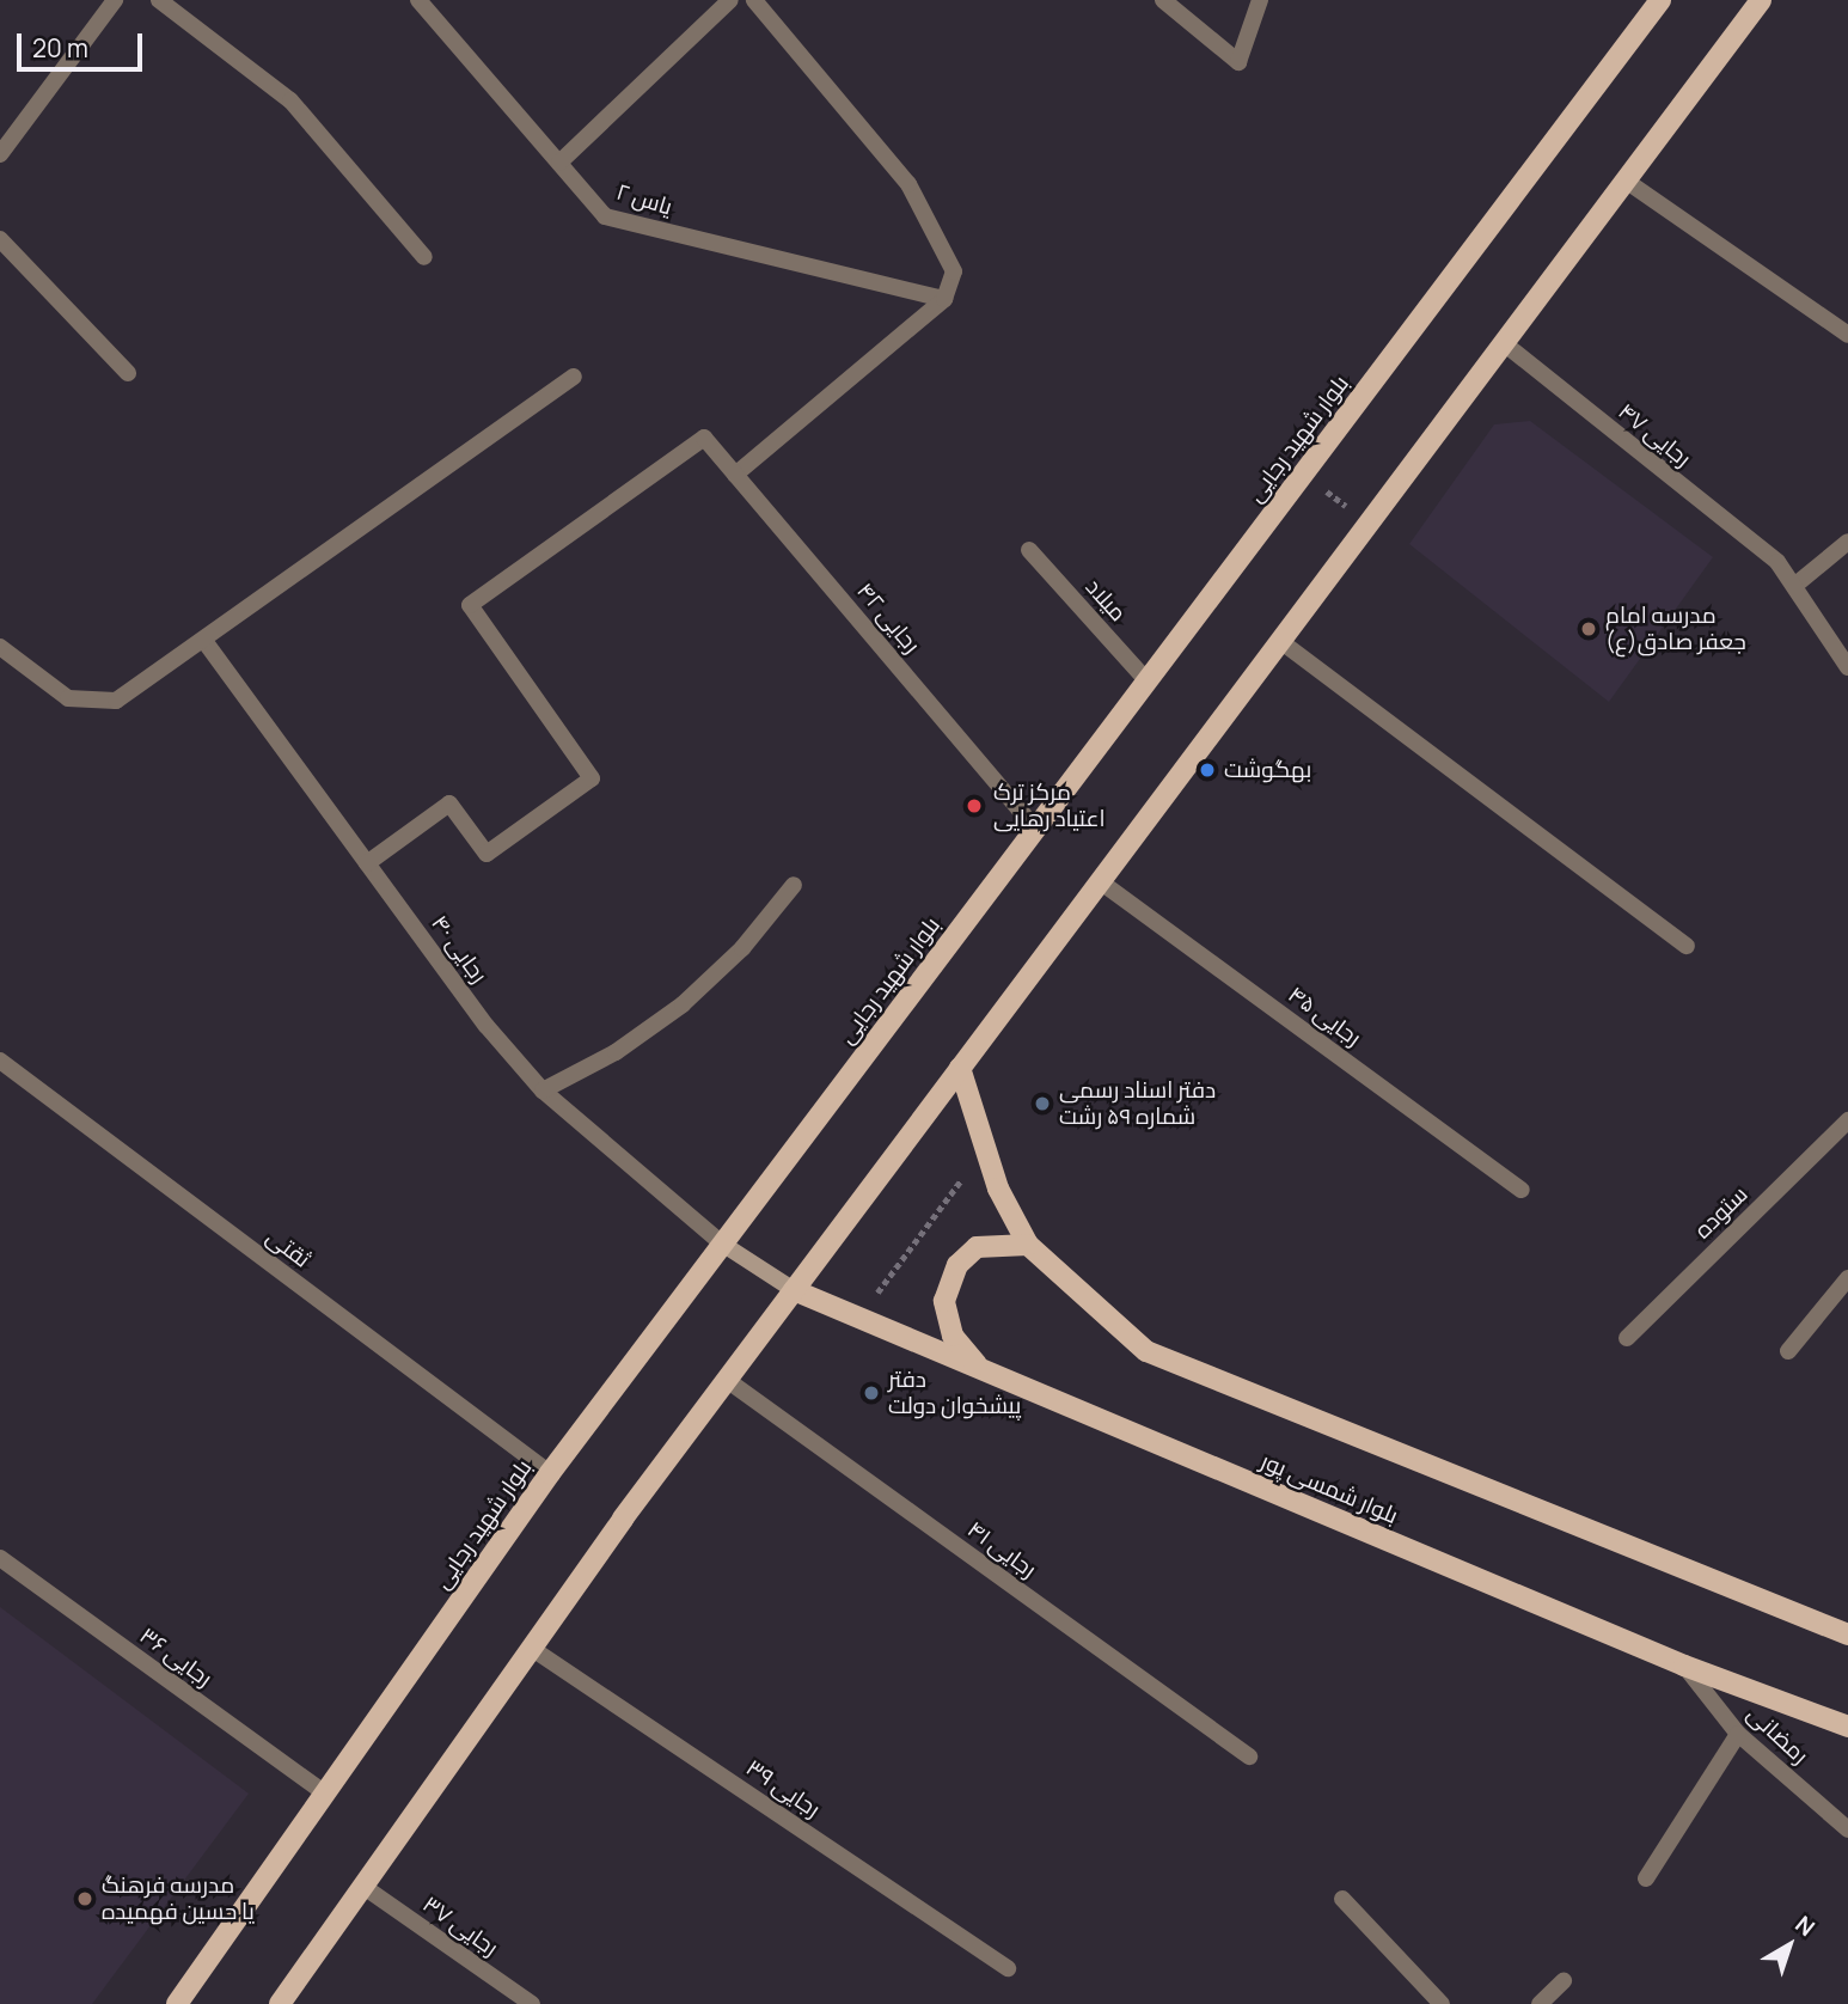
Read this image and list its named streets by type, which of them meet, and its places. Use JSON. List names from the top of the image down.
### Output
{
  "streets": {
    "main road": ["بلوار شهید رجایی", "بلوار شمسی پور"],
    "street": [
      "یاس ۲",
      "رجایی ۴۷",
      "میلاد",
      "رجایی ۴۲",
      "رجایی ۴۰",
      "رجایی ۴۵",
      "ستوده",
      "ثقتی",
      "رجایی ۴۱",
      "رجایی ۳۶",
      "رمضانی",
      "رجایی ۳۹",
      "رجایی ۳۷"
    ]
  },
  "crossings": [
    ["بلوار شهید رجایی", "میلاد"],
    ["بلوار شهید رجایی", "رجایی ۴۲"],
    ["بلوار شهید رجایی", "رجایی ۴۰"],
    ["بلوار شهید رجایی", "ثقتی"],
    ["بلوار شهید رجایی", "رجایی ۳۶"],
    ["رجایی ۴۲", "رجایی ۴۰"],
    ["بلوار شمسی پور", "رمضانی"]
  ],
  "places": [
    "مدرسه امام جعفر صادق(ع)",
    "بهگوشت",
    "مرکز ترک اعتیاد رهایی",
    "دفتر اسناد رسمی شماره ۵۹ رشت",
    "دفتر پیشخوان دولت",
    "مدرسه فرهنگ یا حسین فهمیده"
  ],
  "scale_bar": "20 m",
  "north": "top right"
}
